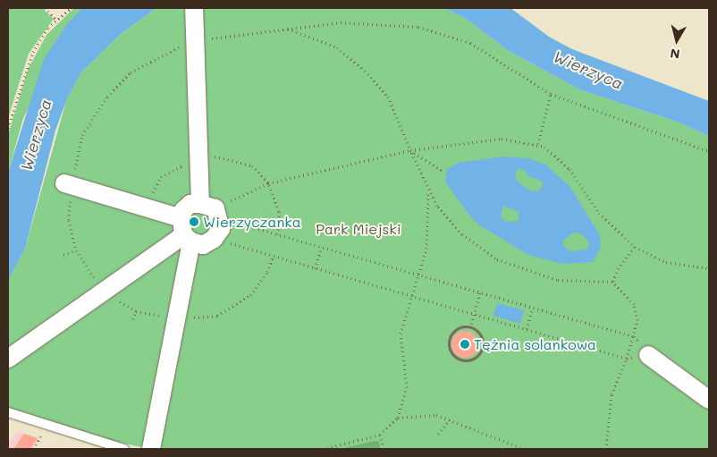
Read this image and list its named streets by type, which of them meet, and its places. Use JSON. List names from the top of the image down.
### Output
{
  "water": ["Wierzyca"],
  "parks": ["Park Miejski"],
  "places": ["Wierzyczanka", "Tężnia solankowa"],
  "north": "bottom"
}
